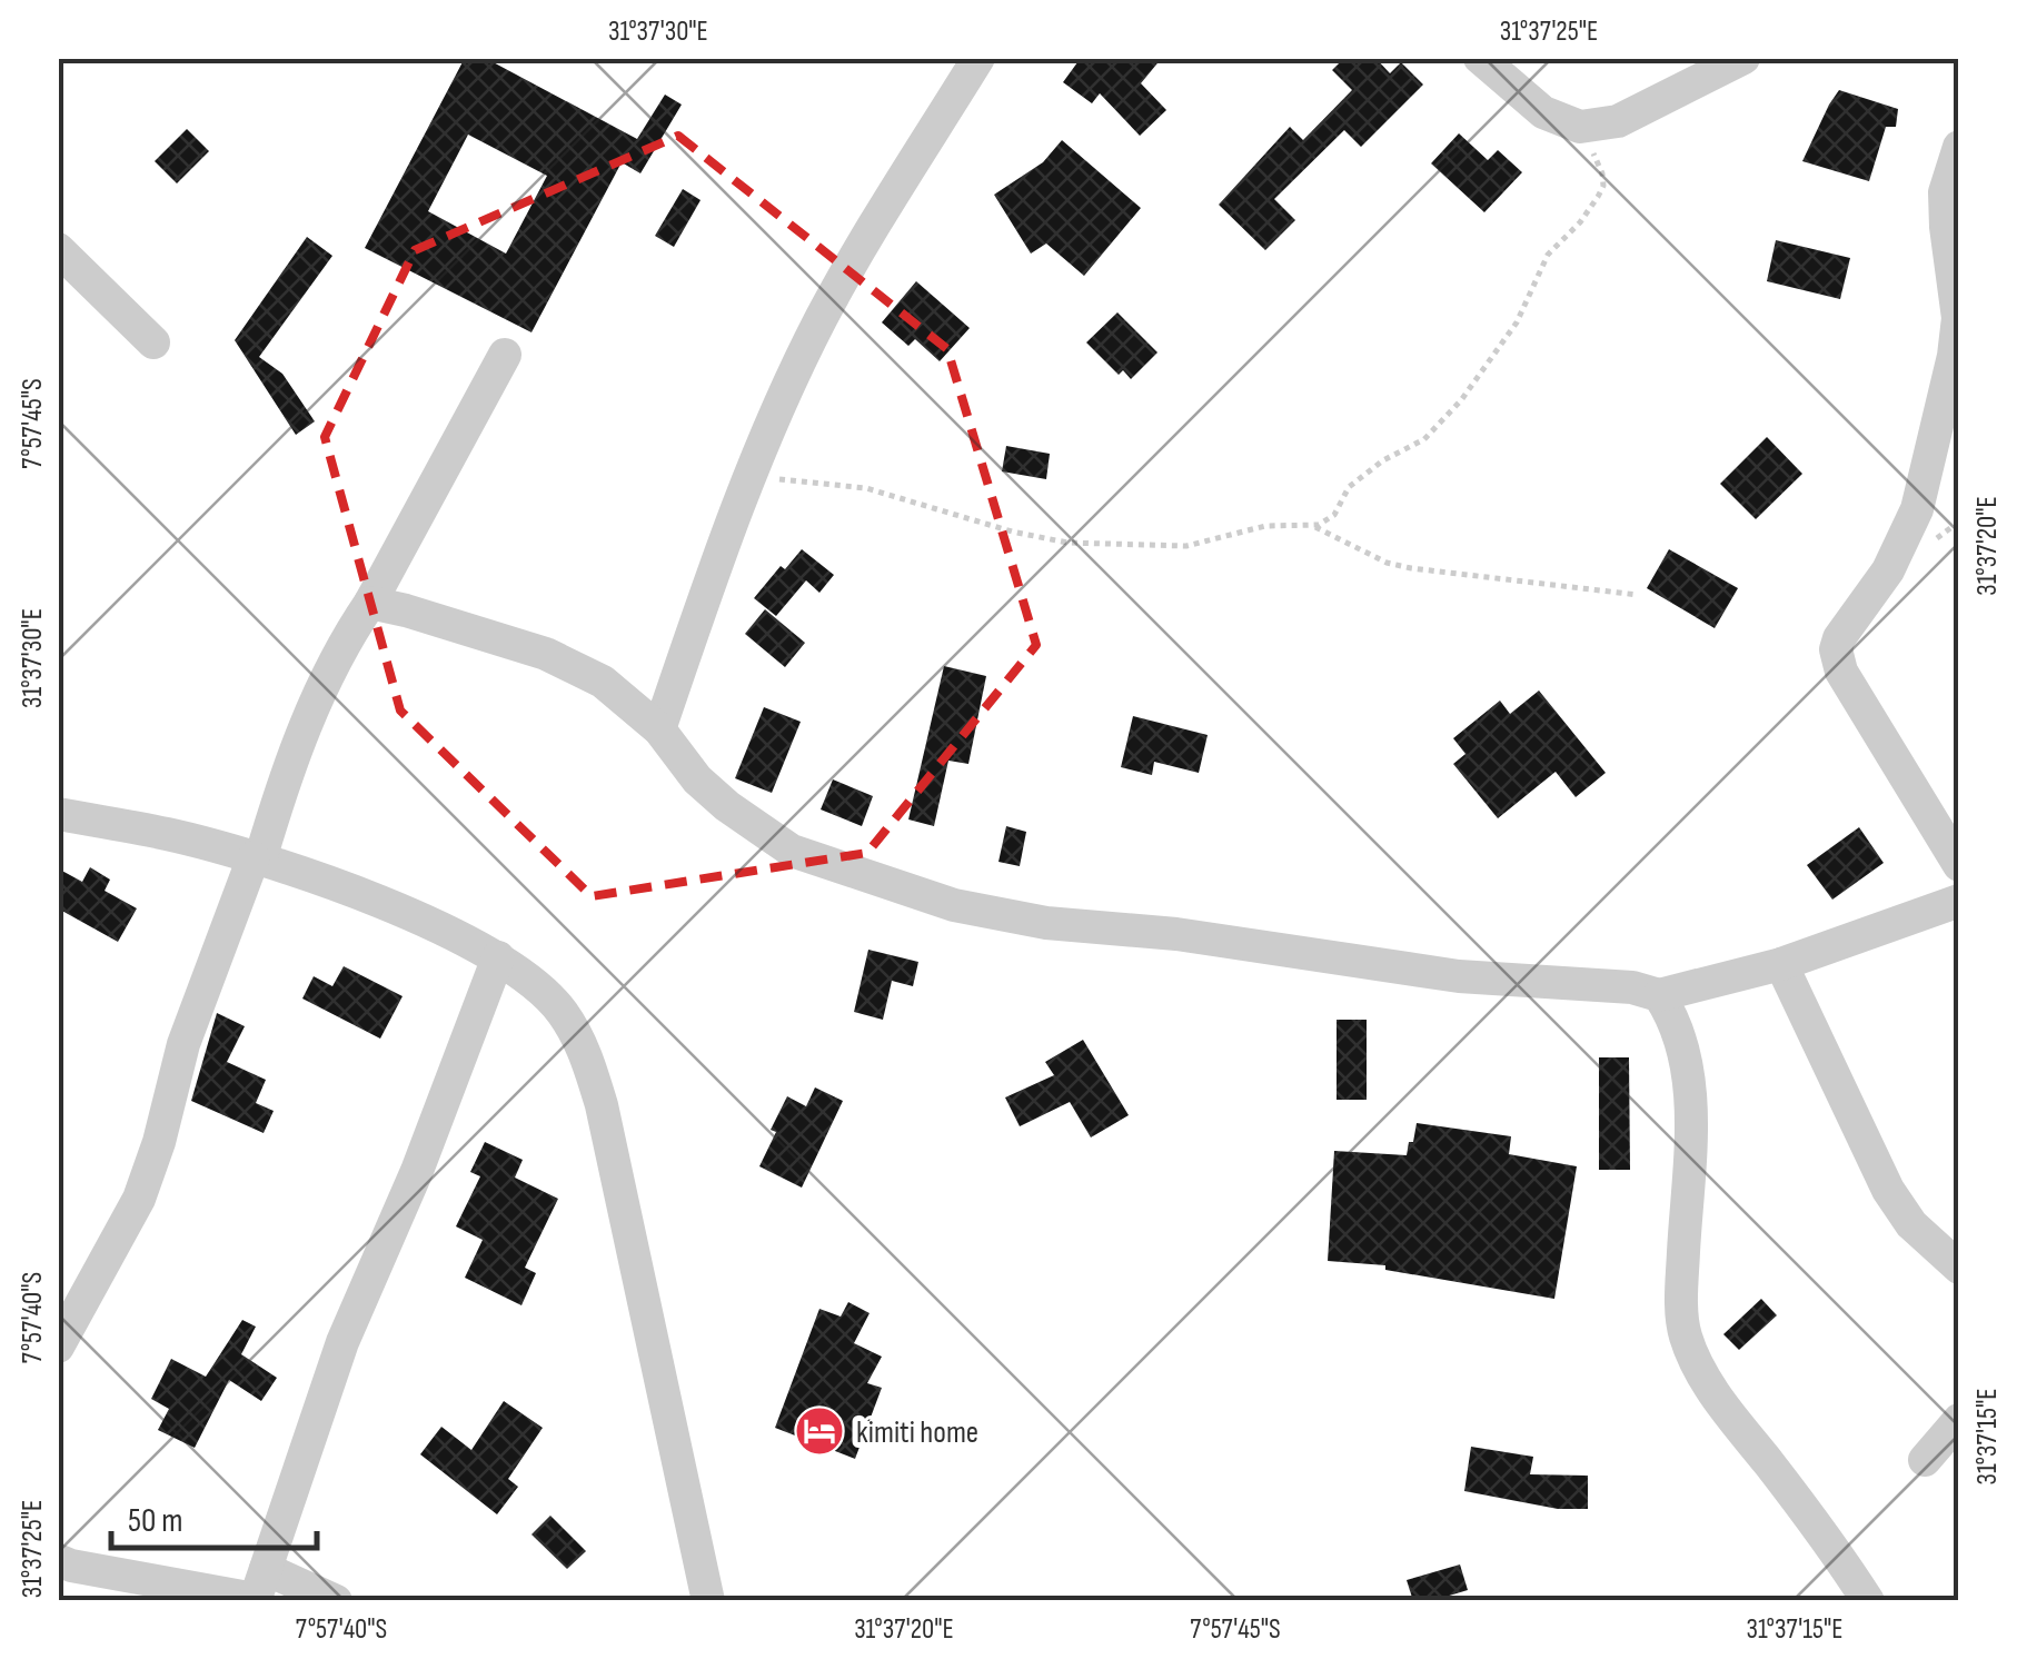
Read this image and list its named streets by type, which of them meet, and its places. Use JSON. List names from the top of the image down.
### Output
{
  "places": {
    "hotel": ["kimiti home"]
  },
  "scale_bar": "50 m",
  "coordinates": [
    "31°37'30\"E",
    "31°37'25\"E",
    "7°57'45\"S",
    "31°37'20\"E",
    "7°57'40\"S",
    "31°37'15\"E"
  ]
}
